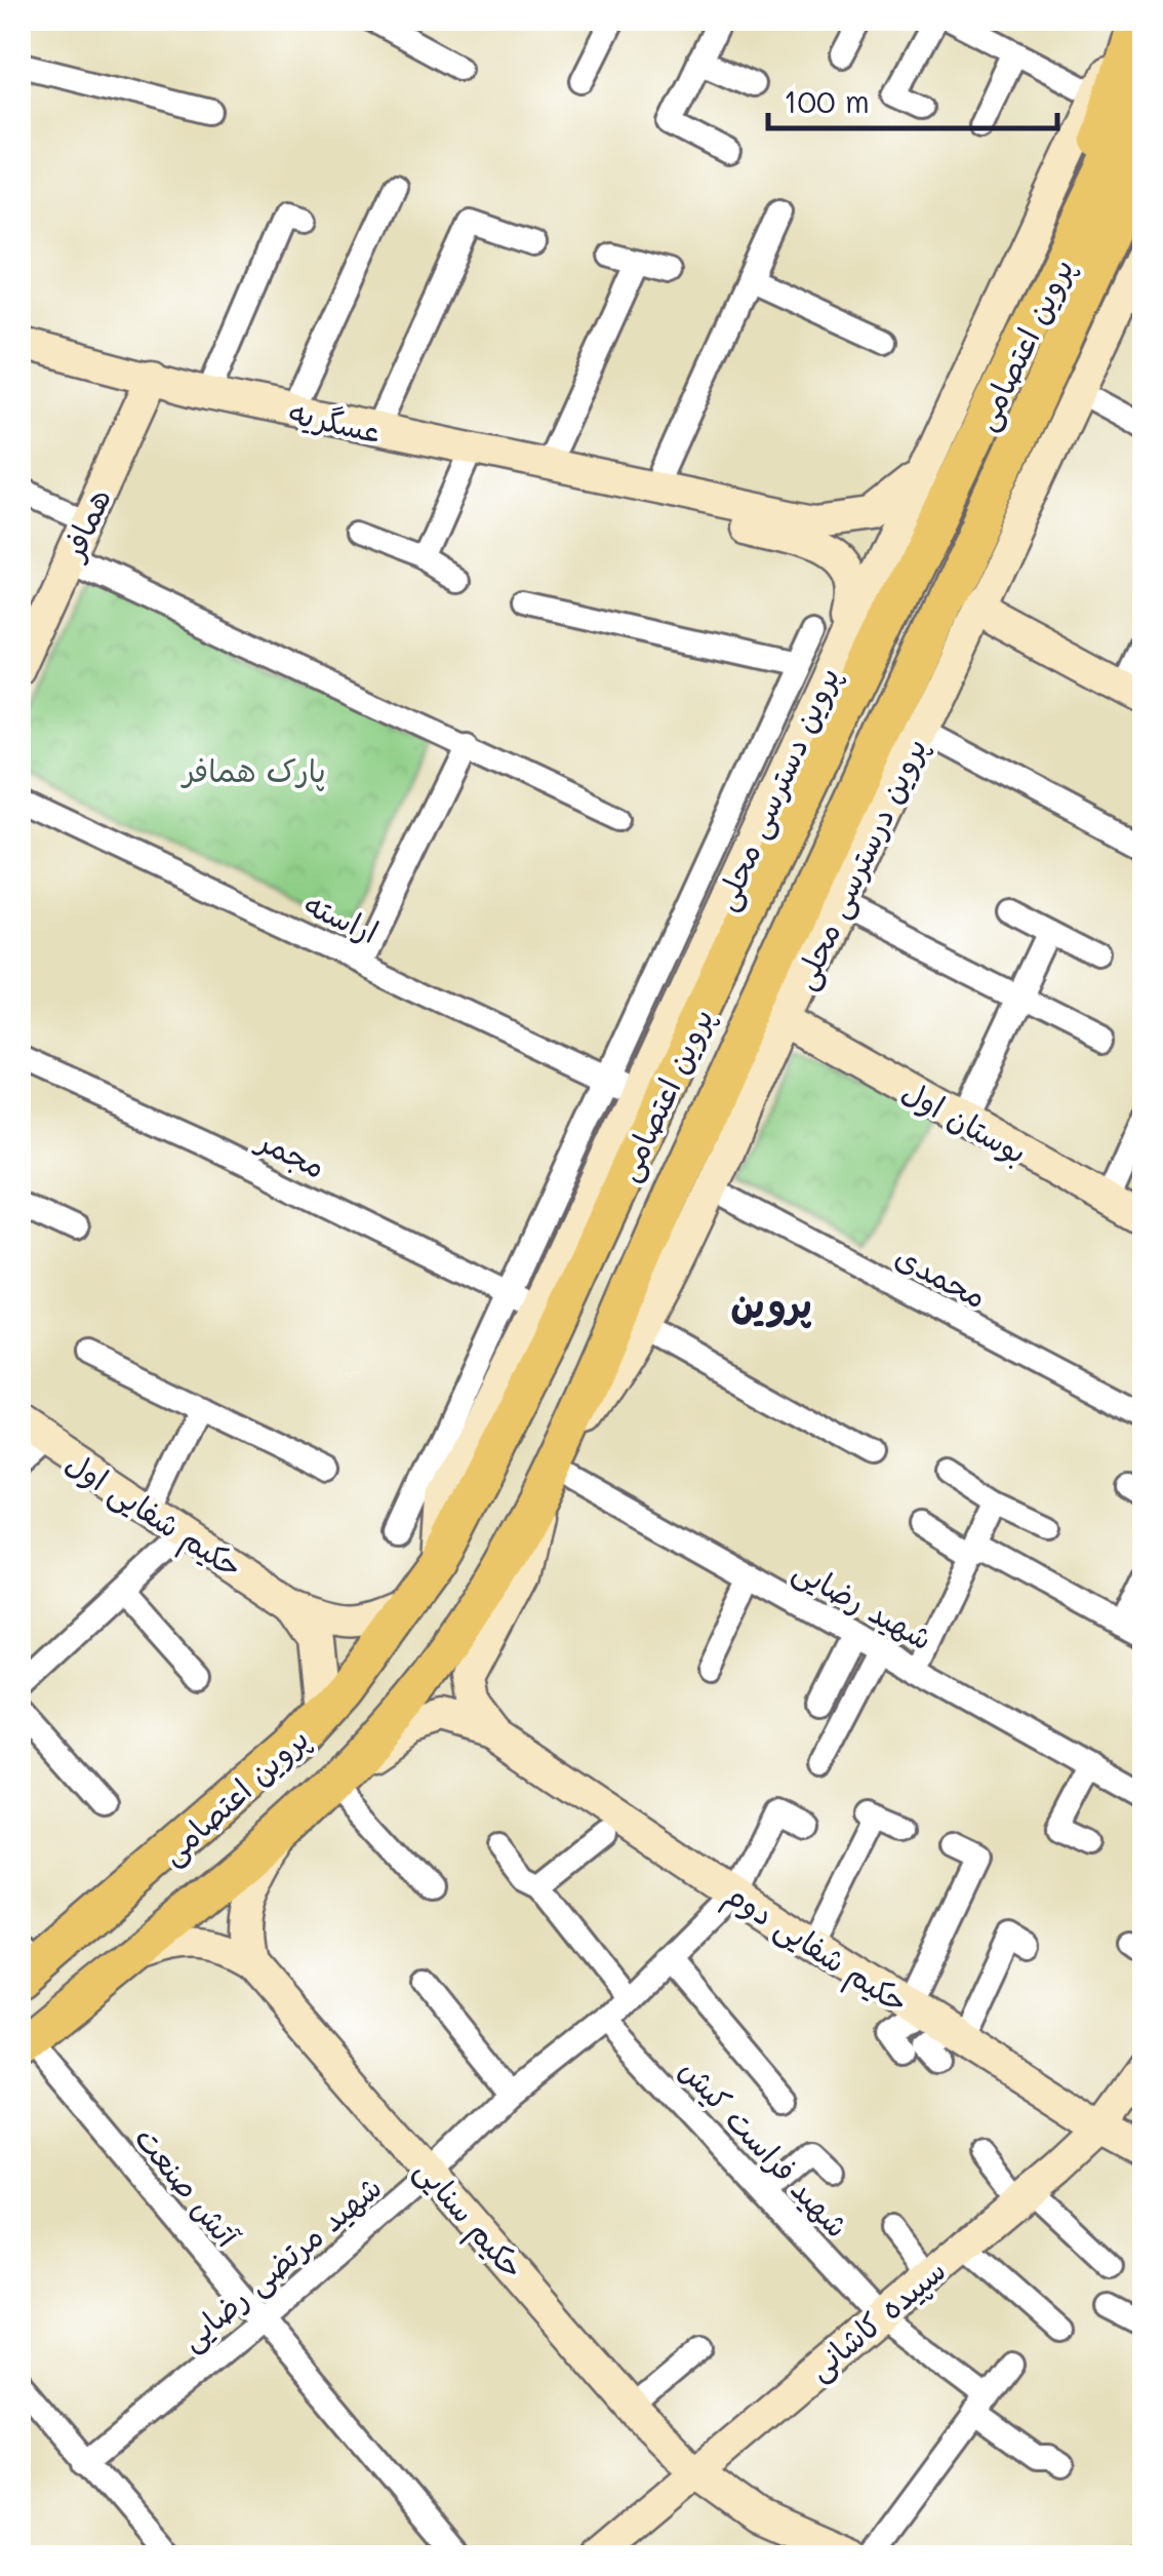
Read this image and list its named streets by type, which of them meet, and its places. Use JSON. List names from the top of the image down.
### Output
{
  "streets": {
    "main road": ["پروین اعتصامی"],
    "street": [
      "عسگریه",
      "همافر",
      "پروین دسترسی محلی",
      "پروین درسترسی محلی",
      "اراسته",
      "بوستان اول",
      "مجمر",
      "محمدی",
      "حکیم شفایی اول",
      "شهید رضایی",
      "حکیم شفایی دوم",
      "شهید فراست کیش",
      "آتش صنعت",
      "حکیم سنایی",
      "شهید مرتضی رضایی",
      "سپیده کاشانی"
    ]
  },
  "crossings": [
    ["پروین اعتصامی", "پروین دسترسی محلی"],
    ["پروین اعتصامی", "پروین درسترسی محلی"],
    ["پروین اعتصامی", "شهید رضایی"],
    ["پروین اعتصامی", "آتش صنعت"],
    ["عسگریه", "همافر"],
    ["عسگریه", "پروین دسترسی محلی"],
    ["پروین دسترسی محلی", "اراسته"],
    ["پروین دسترسی محلی", "مجمر"],
    ["پروین درسترسی محلی", "بوستان اول"],
    ["پروین درسترسی محلی", "محمدی"],
    ["پروین درسترسی محلی", "شهید رضایی"],
    ["حکیم شفایی دوم", "شهید مرتضی رضایی"],
    ["حکیم شفایی دوم", "سپیده کاشانی"],
    ["شهید فراست کیش", "شهید مرتضی رضایی"],
    ["شهید فراست کیش", "سپیده کاشانی"],
    ["آتش صنعت", "شهید مرتضی رضایی"],
    ["حکیم سنایی", "شهید مرتضی رضایی"],
    ["حکیم سنایی", "سپیده کاشانی"]
  ],
  "districts": ["پروین"],
  "parks": ["پارک همافر"],
  "scale_bar": "100 m"
}
